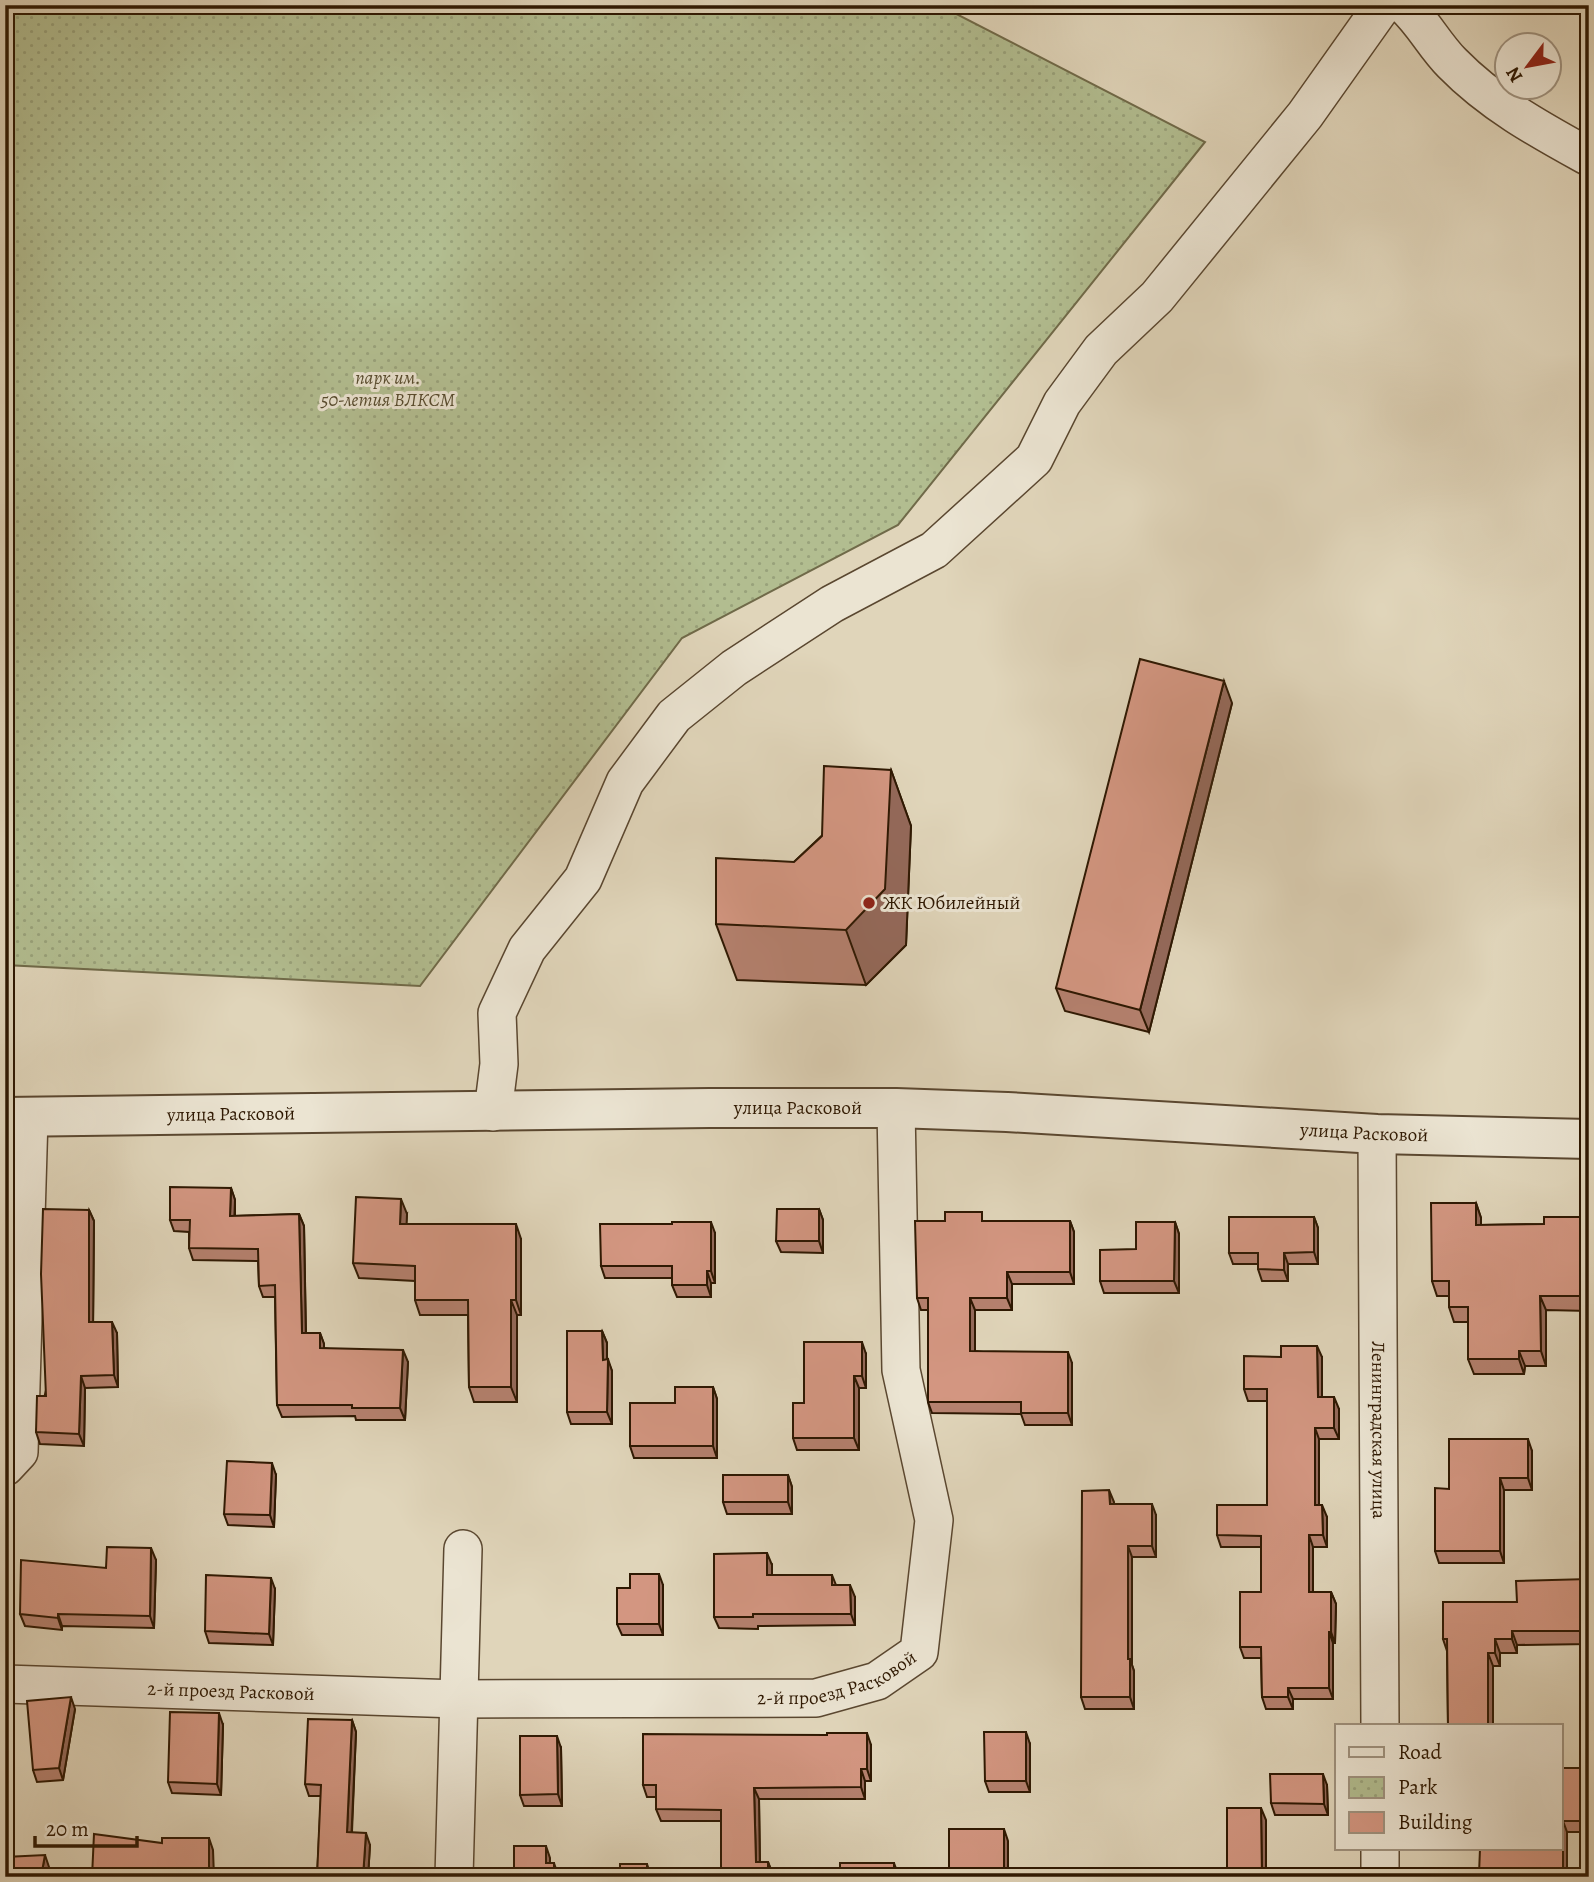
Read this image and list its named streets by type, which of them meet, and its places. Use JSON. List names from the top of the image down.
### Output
{
  "streets": {
    "street": ["улица Расковой", "Ленинградская улица", "2-й проезд Расковой"]
  },
  "crossings": [
    ["улица Расковой", "Ленинградская улица"],
    ["улица Расковой", "2-й проезд Расковой"]
  ],
  "parks": ["парк им. 50-летия ВЛКСМ"],
  "places": ["ЖК Юбилейный"],
  "legend": ["Road", "Park", "Building"],
  "scale_bar": "20 m",
  "north": "bottom left"
}
